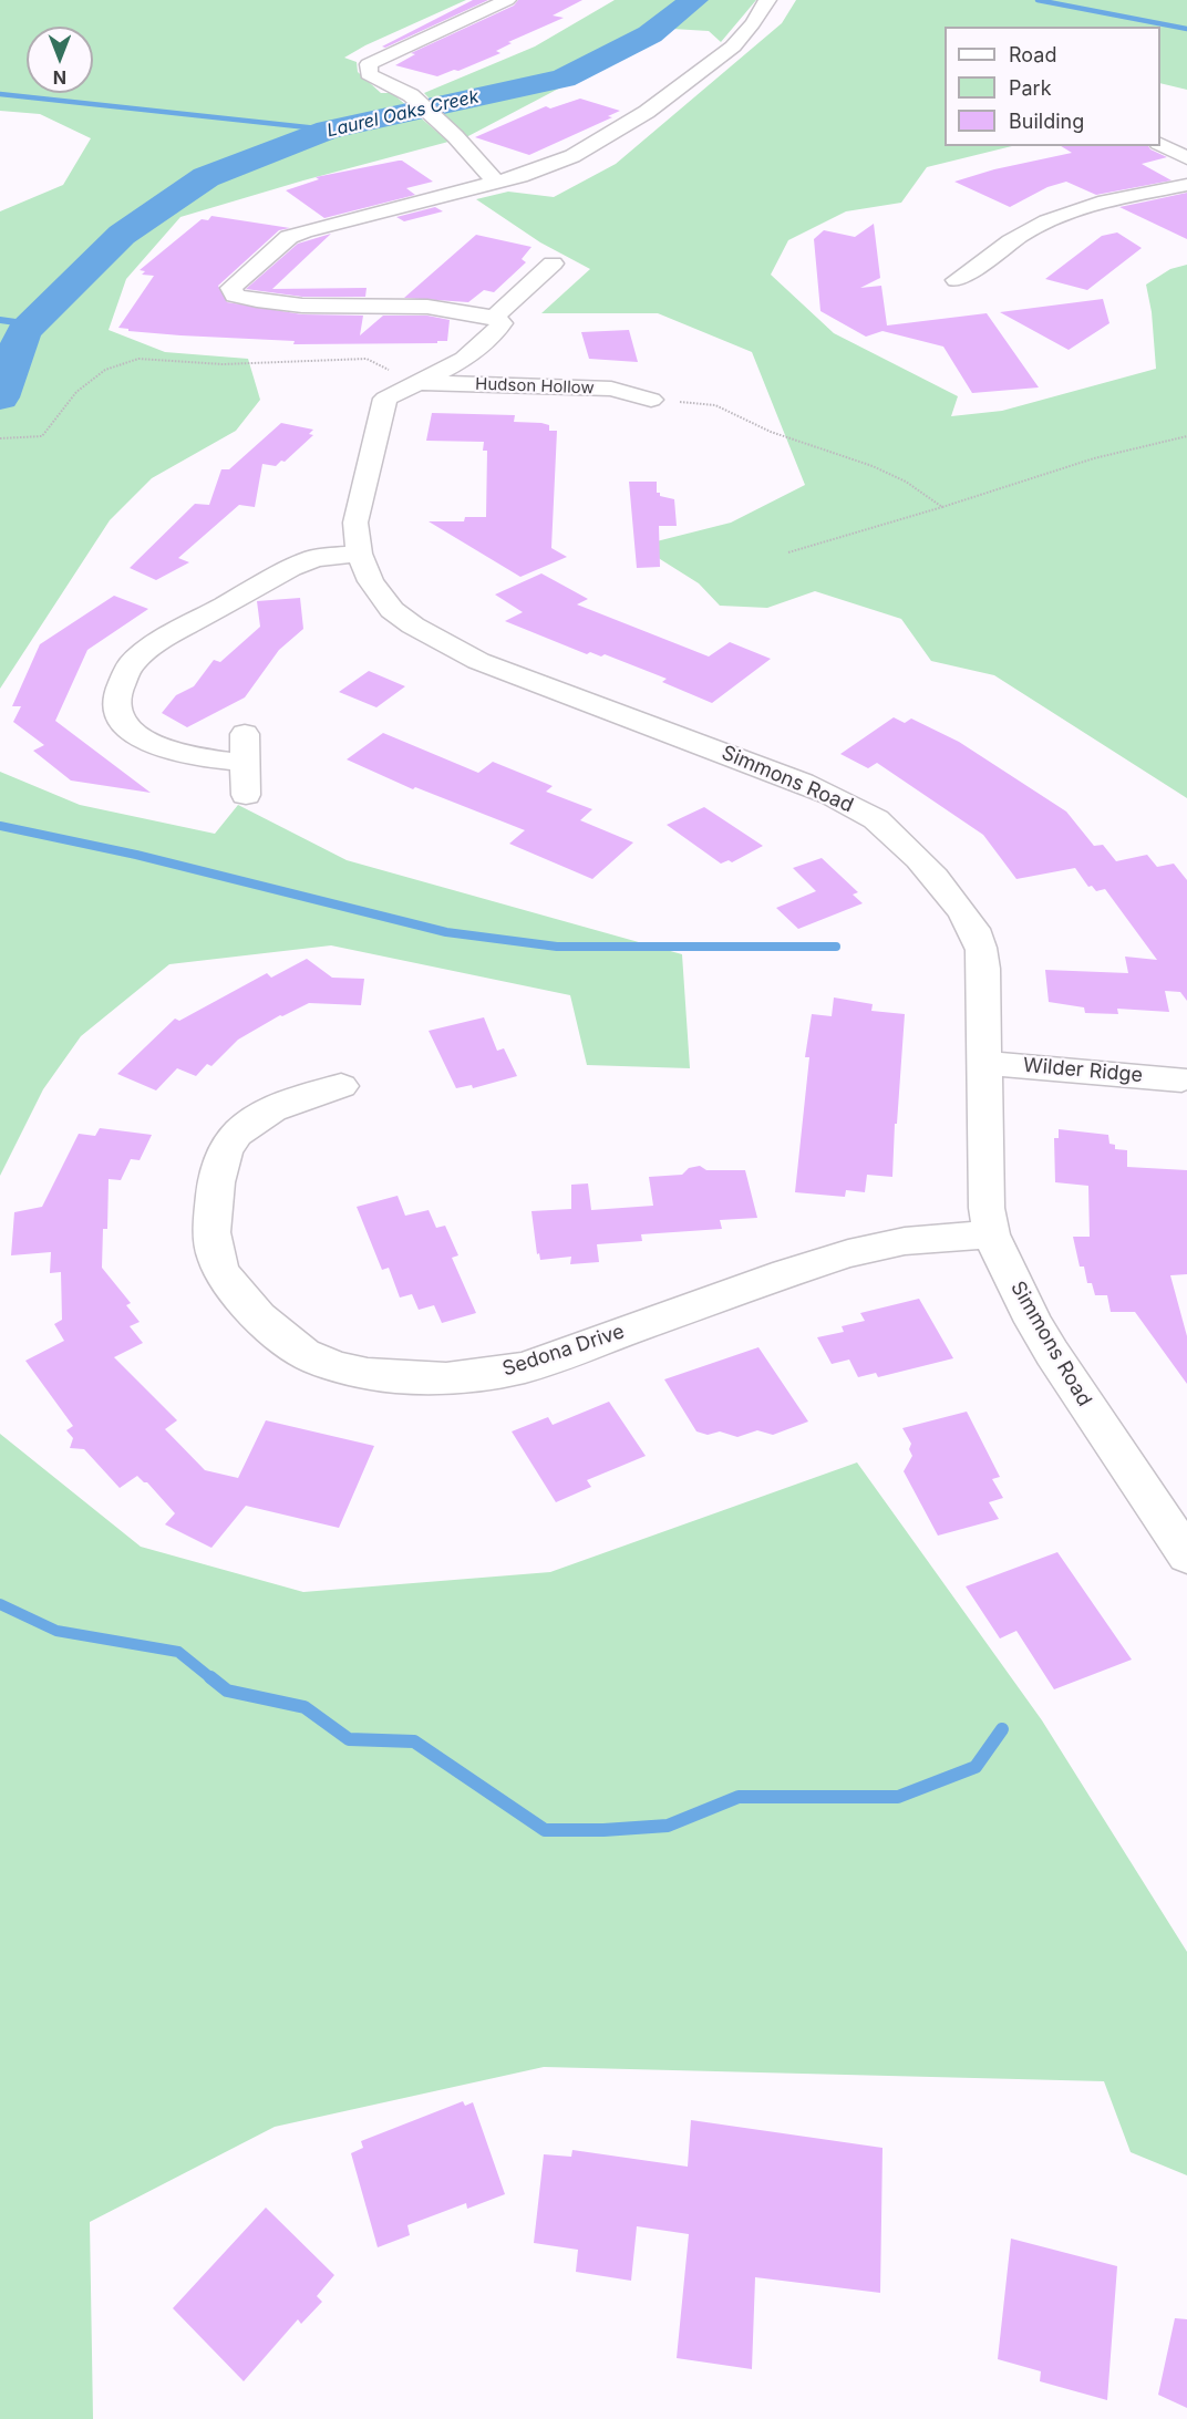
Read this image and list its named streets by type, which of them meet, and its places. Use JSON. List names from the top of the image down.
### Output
{
  "streets": {
    "street": [
      "Hudson Hollow",
      "Simmons Road",
      "Wilder Ridge",
      "Sedona Drive"
    ]
  },
  "crossings": [
    ["Hudson Hollow", "Simmons Road"],
    ["Simmons Road", "Wilder Ridge"],
    ["Simmons Road", "Sedona Drive"]
  ],
  "water": ["Laurel Oaks Creek"],
  "legend": ["Road", "Park", "Building"],
  "north": "bottom"
}
